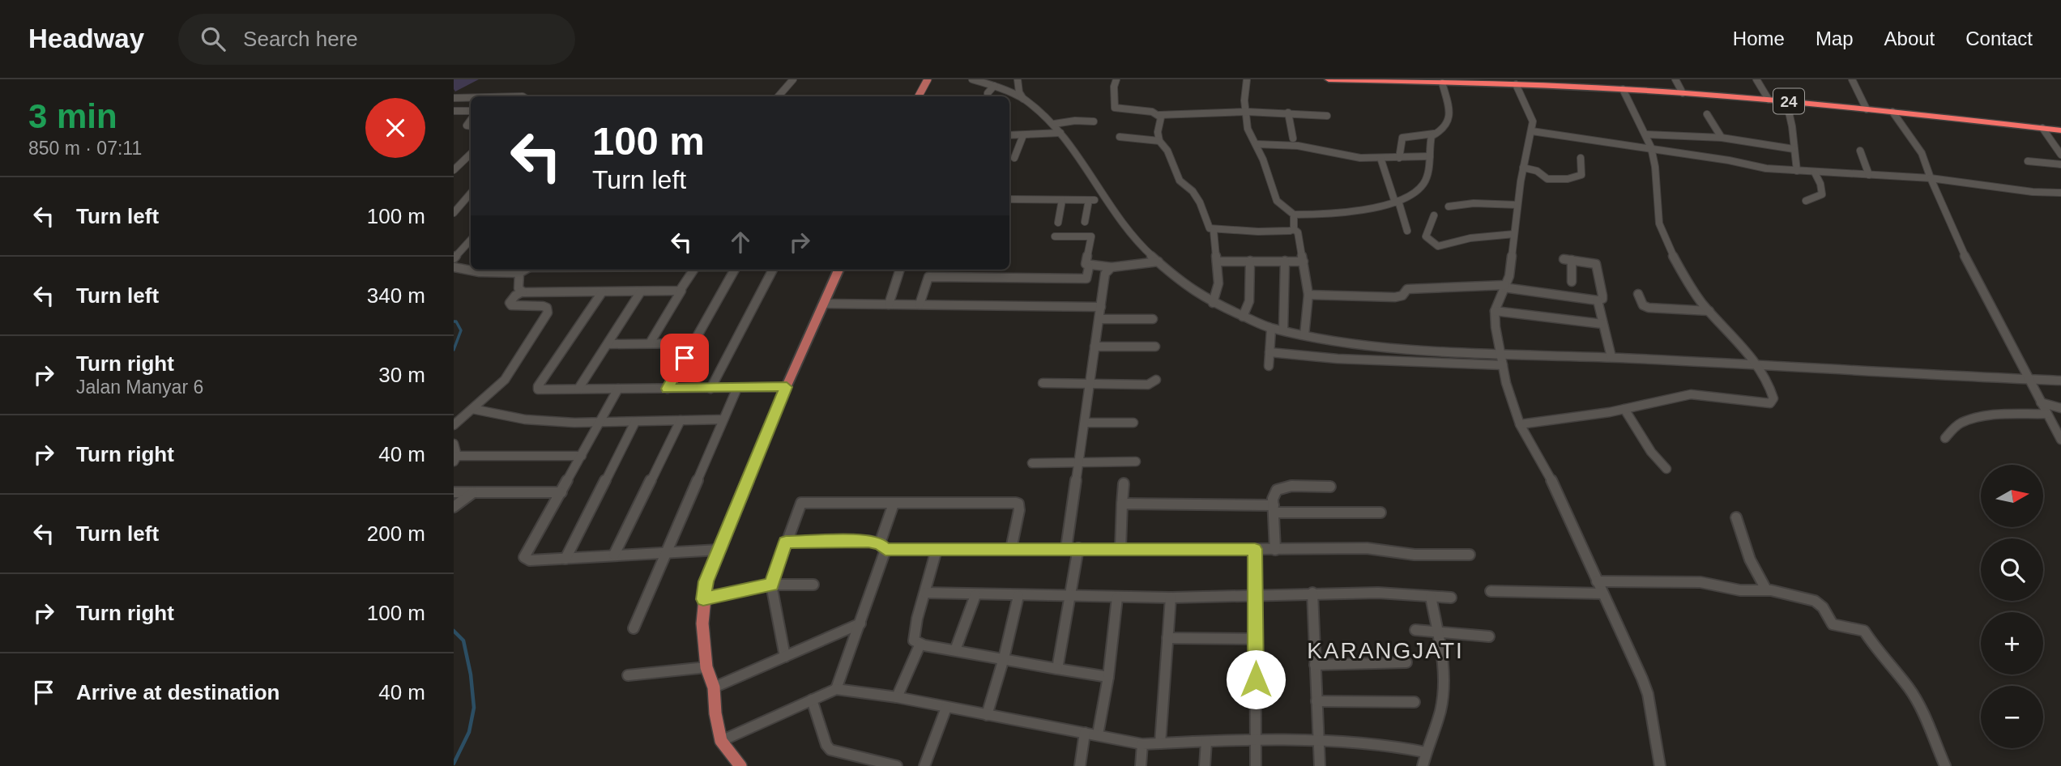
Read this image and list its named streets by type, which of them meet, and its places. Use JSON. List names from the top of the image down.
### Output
{
  "streets": {
    "highway": ["24"]
  },
  "districts": ["KARANGJATI"],
  "north": "right",
  "page": {
    "header": "Headway",
    "search": "Search here",
    "nav": [
      "Home",
      "Map",
      "About",
      "Contact"
    ],
    "heading": ["3 min", "850 m · 07:11"],
    "turn": ["100 m", "Turn left"],
    "list": [
      {
        "name": "Turn left",
        "value": "100 m"
      },
      {
        "name": "Turn left",
        "value": "340 m"
      },
      {
        "name": "Turn right",
        "note": "Jalan Manyar 6",
        "value": "30 m"
      },
      {
        "name": "Turn right",
        "value": "40 m"
      },
      {
        "name": "Turn left",
        "value": "200 m"
      },
      {
        "name": "Turn right",
        "value": "100 m"
      },
      {
        "name": "Arrive at destination",
        "value": "40 m"
      }
    ],
    "map_buttons": ["+", "−"]
  }
}
